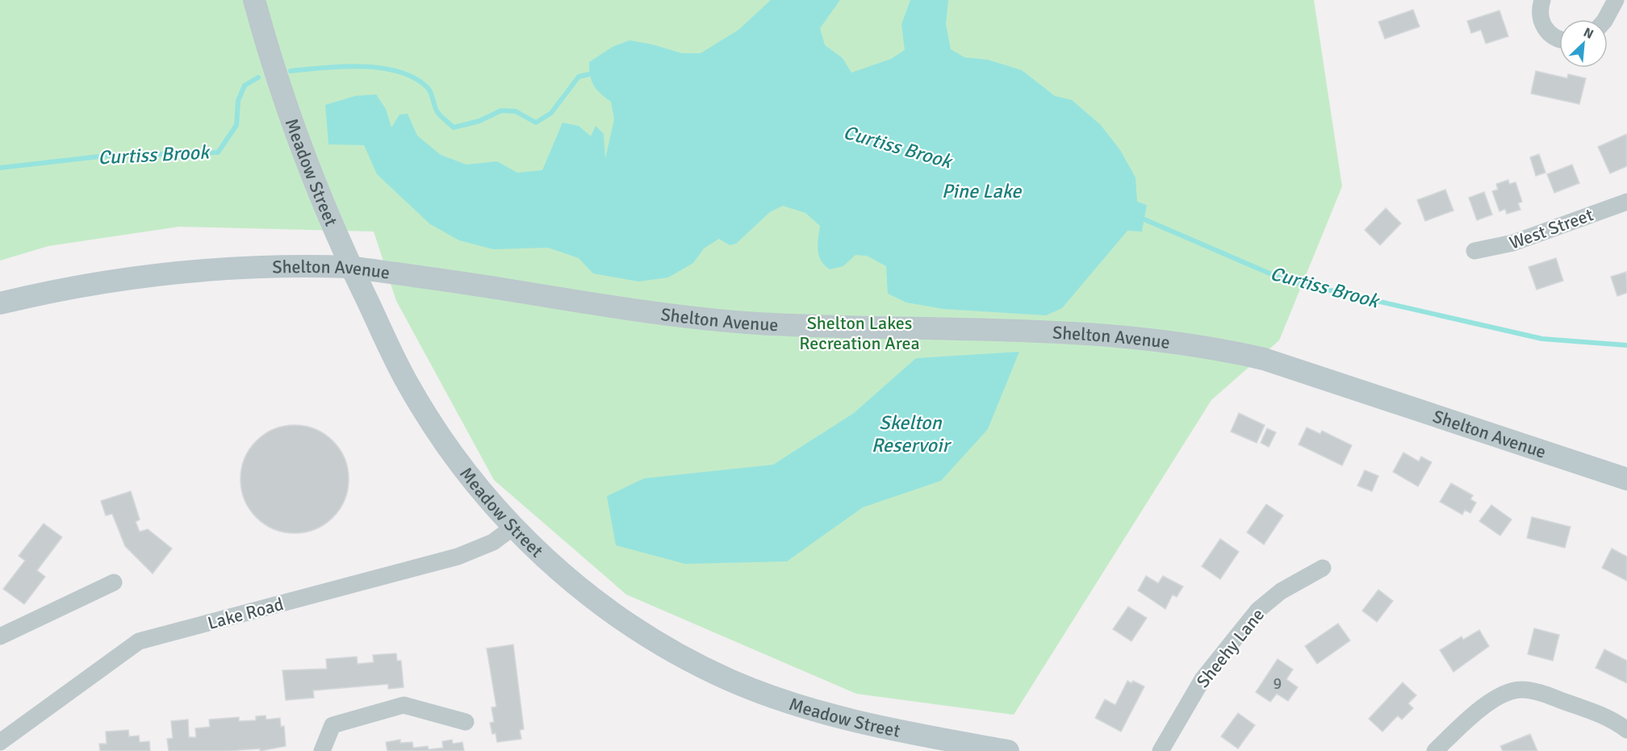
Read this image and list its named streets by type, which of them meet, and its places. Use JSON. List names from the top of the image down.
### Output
{
  "streets": {
    "main road": ["Meadow Street", "Shelton Avenue"],
    "street": ["West Street", "Lake Road", "Sheehy Lane"]
  },
  "crossings": [
    ["Meadow Street", "Shelton Avenue"],
    ["Meadow Street", "Lake Road"]
  ],
  "water": ["Curtiss Brook", "Pine Lake", "Skelton Reservoir"],
  "parks": ["Shelton Lakes Recreation Area"],
  "house_numbers": ["9"],
  "north": "top right"
}
